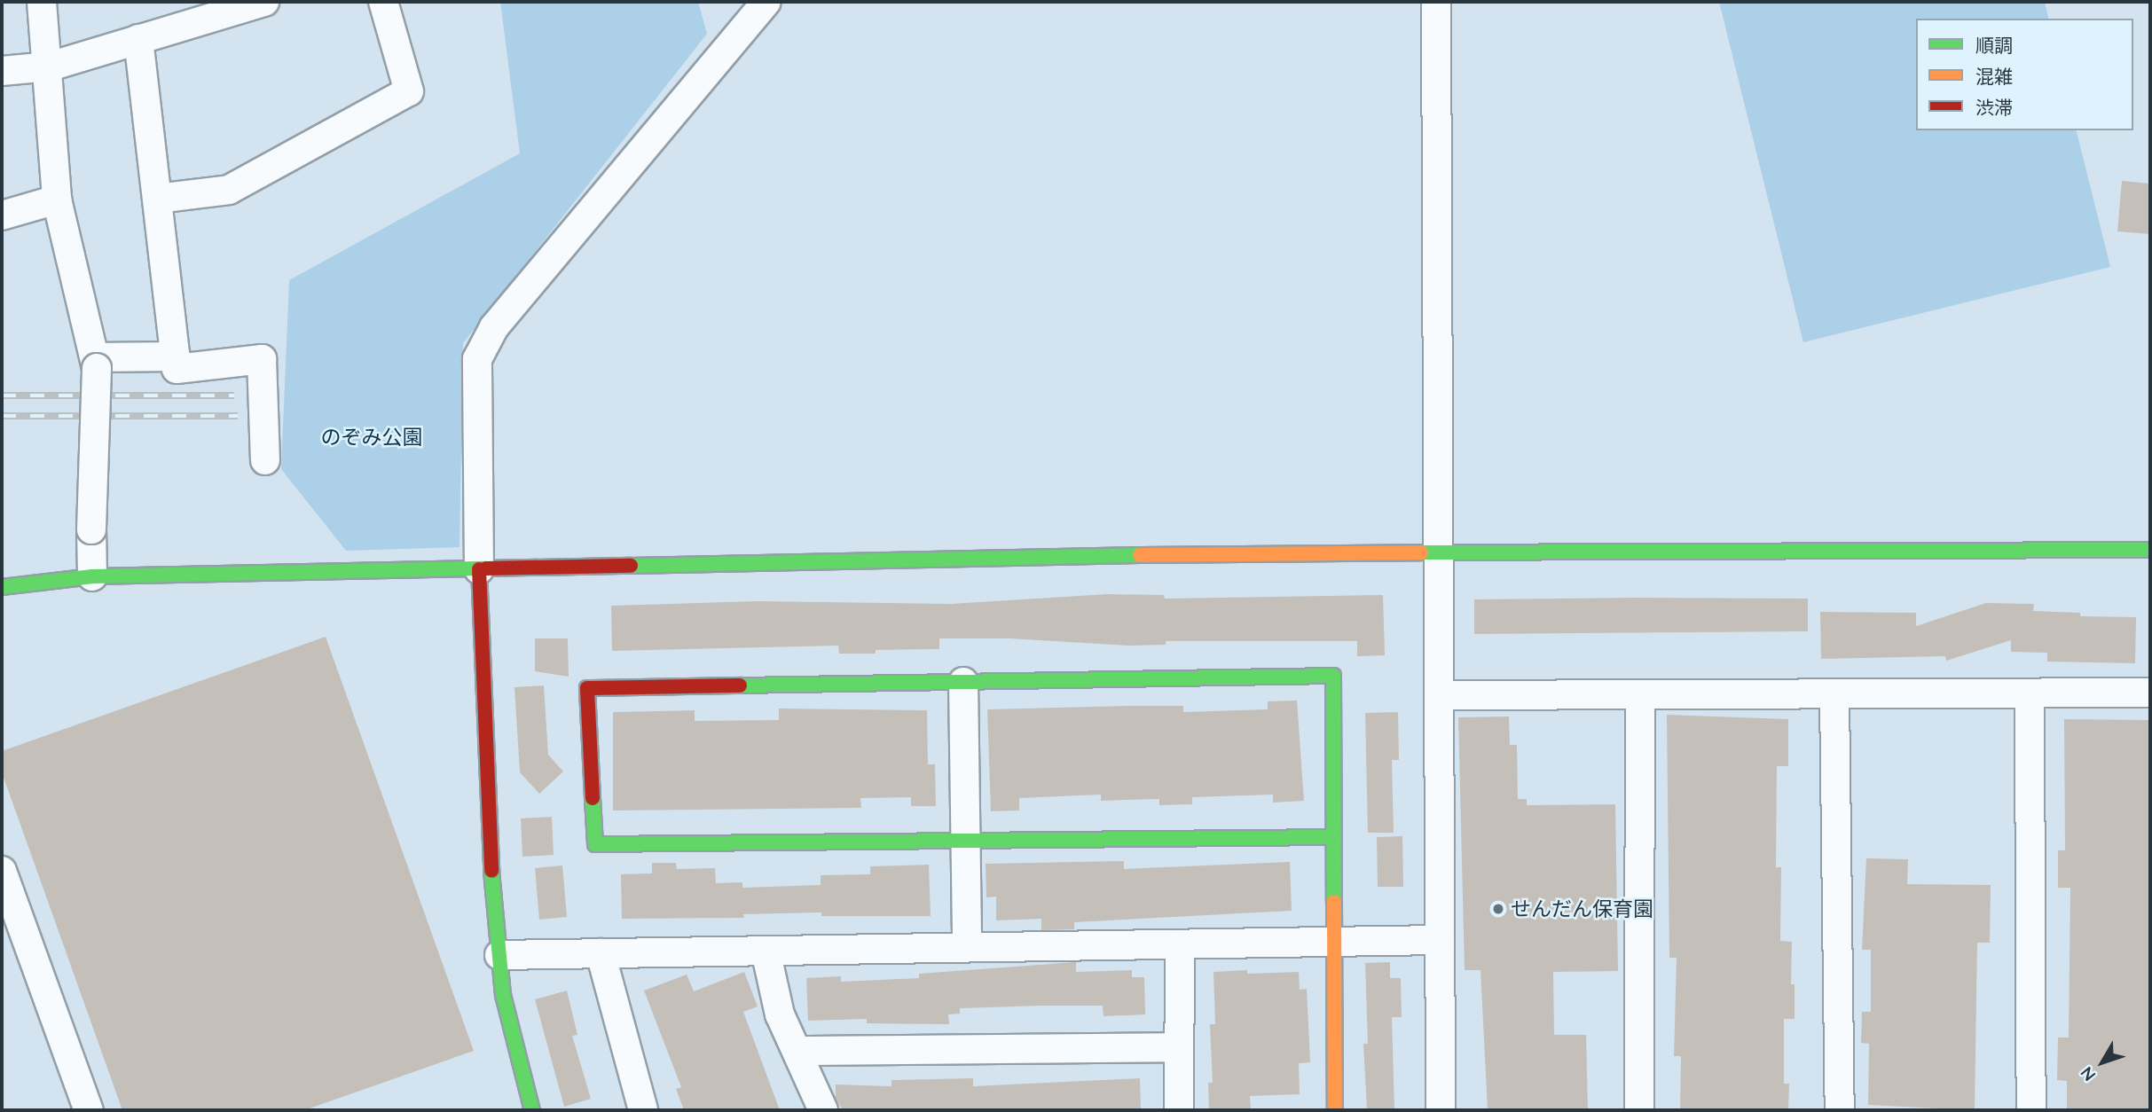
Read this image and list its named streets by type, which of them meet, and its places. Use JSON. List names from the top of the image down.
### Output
{
  "parks": ["のぞみ公園"],
  "places": ["せんだん保育園"],
  "legend": ["順調", "混雑", "渋滞"],
  "north": "bottom left"
}
